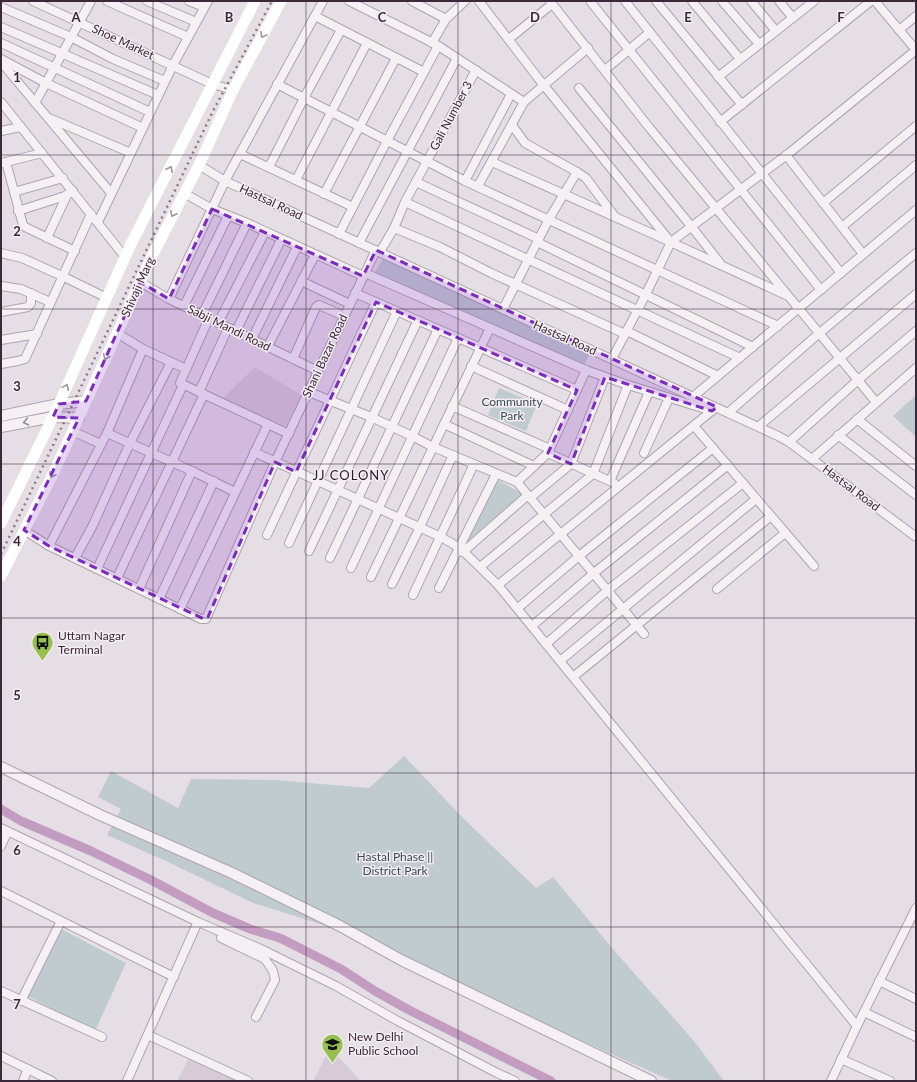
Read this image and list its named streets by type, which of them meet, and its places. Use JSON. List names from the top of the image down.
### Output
{
  "streets": {
    "main road": ["Shivaji Marg"],
    "street": [
      "Shoe Market",
      "Gali Number 3",
      "Hastsal Road",
      "Sabji Mandi Road",
      "Shani Bazar Road"
    ]
  },
  "crossings": [
    ["Shoe Market", "Shivaji Marg"],
    ["Gali Number 3", "Shani Bazar Road"],
    ["Hastsal Road", "Shivaji Marg"],
    ["Hastsal Road", "Shani Bazar Road"],
    ["Shivaji Marg", "Sabji Mandi Road"],
    ["Sabji Mandi Road", "Shani Bazar Road"]
  ],
  "districts": ["JJ COLONY"],
  "parks": ["Community Park", "Hastal Phase || District Park"],
  "places": {
    "bus stop": ["Uttam Nagar Terminal"],
    "school or university": ["New Delhi Public School"]
  },
  "grid": {
    "columns": [
      "A",
      "B",
      "C",
      "D",
      "E",
      "F"
    ],
    "rows": [
      "1",
      "2",
      "3",
      "4",
      "5",
      "6",
      "7"
    ]
  }
}
